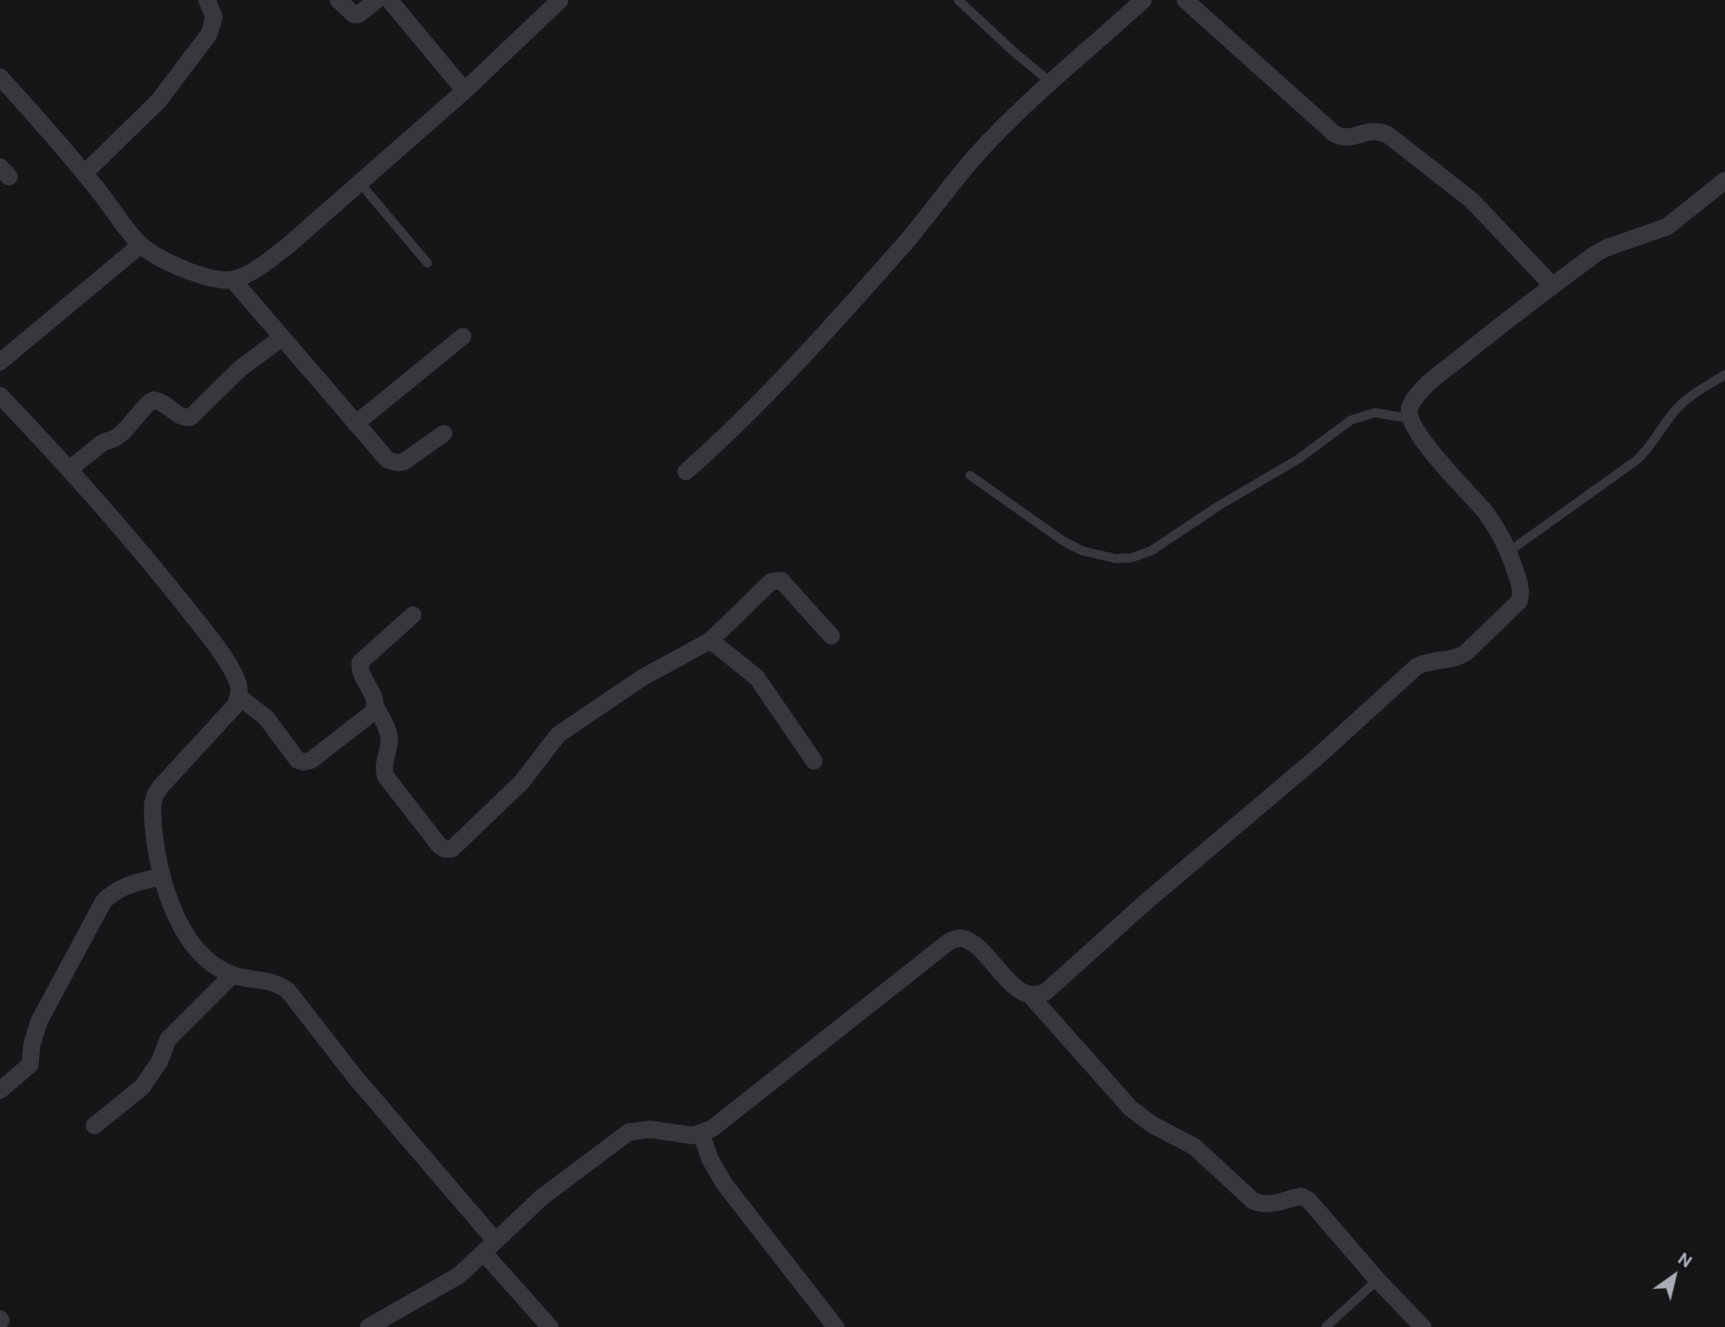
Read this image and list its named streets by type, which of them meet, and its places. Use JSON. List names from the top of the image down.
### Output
{
  "north": "top right"
}
